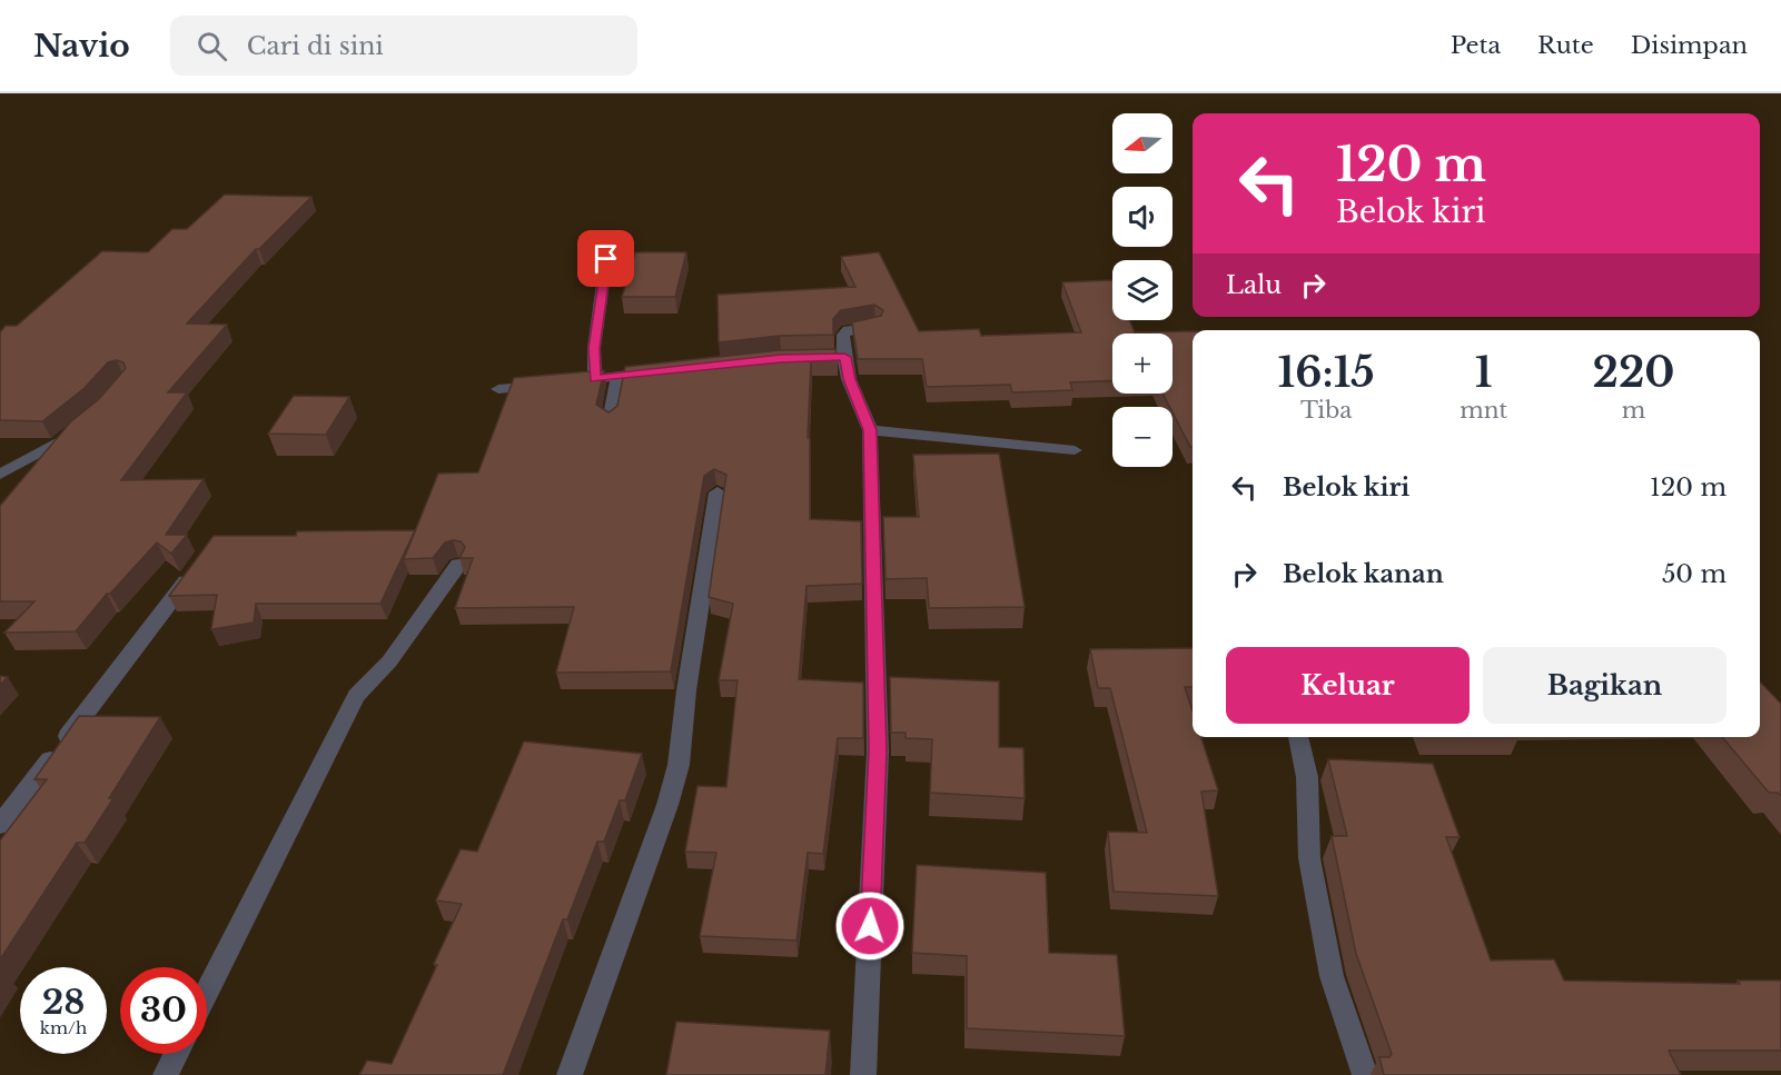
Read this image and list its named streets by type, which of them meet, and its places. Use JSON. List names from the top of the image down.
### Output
{
  "north": "left",
  "page": {
    "header": "Navio",
    "search": "Cari di sini",
    "nav": ["Peta", "Rute", "Disimpan"],
    "map_buttons": ["+", "−"],
    "turn": ["120 m", "Belok kiri"],
    "then": "Lalu",
    "eta": [
      "16:15",
      "Tiba",
      "1",
      "mnt",
      "220",
      "m"
    ],
    "list": [
      {
        "name": "Belok kiri",
        "value": "120 m"
      },
      {
        "name": "Belok kanan",
        "value": "50 m"
      }
    ],
    "buttons": ["Keluar", "Bagikan"],
    "speed": "28 km/h",
    "limit": "30"
  }
}
